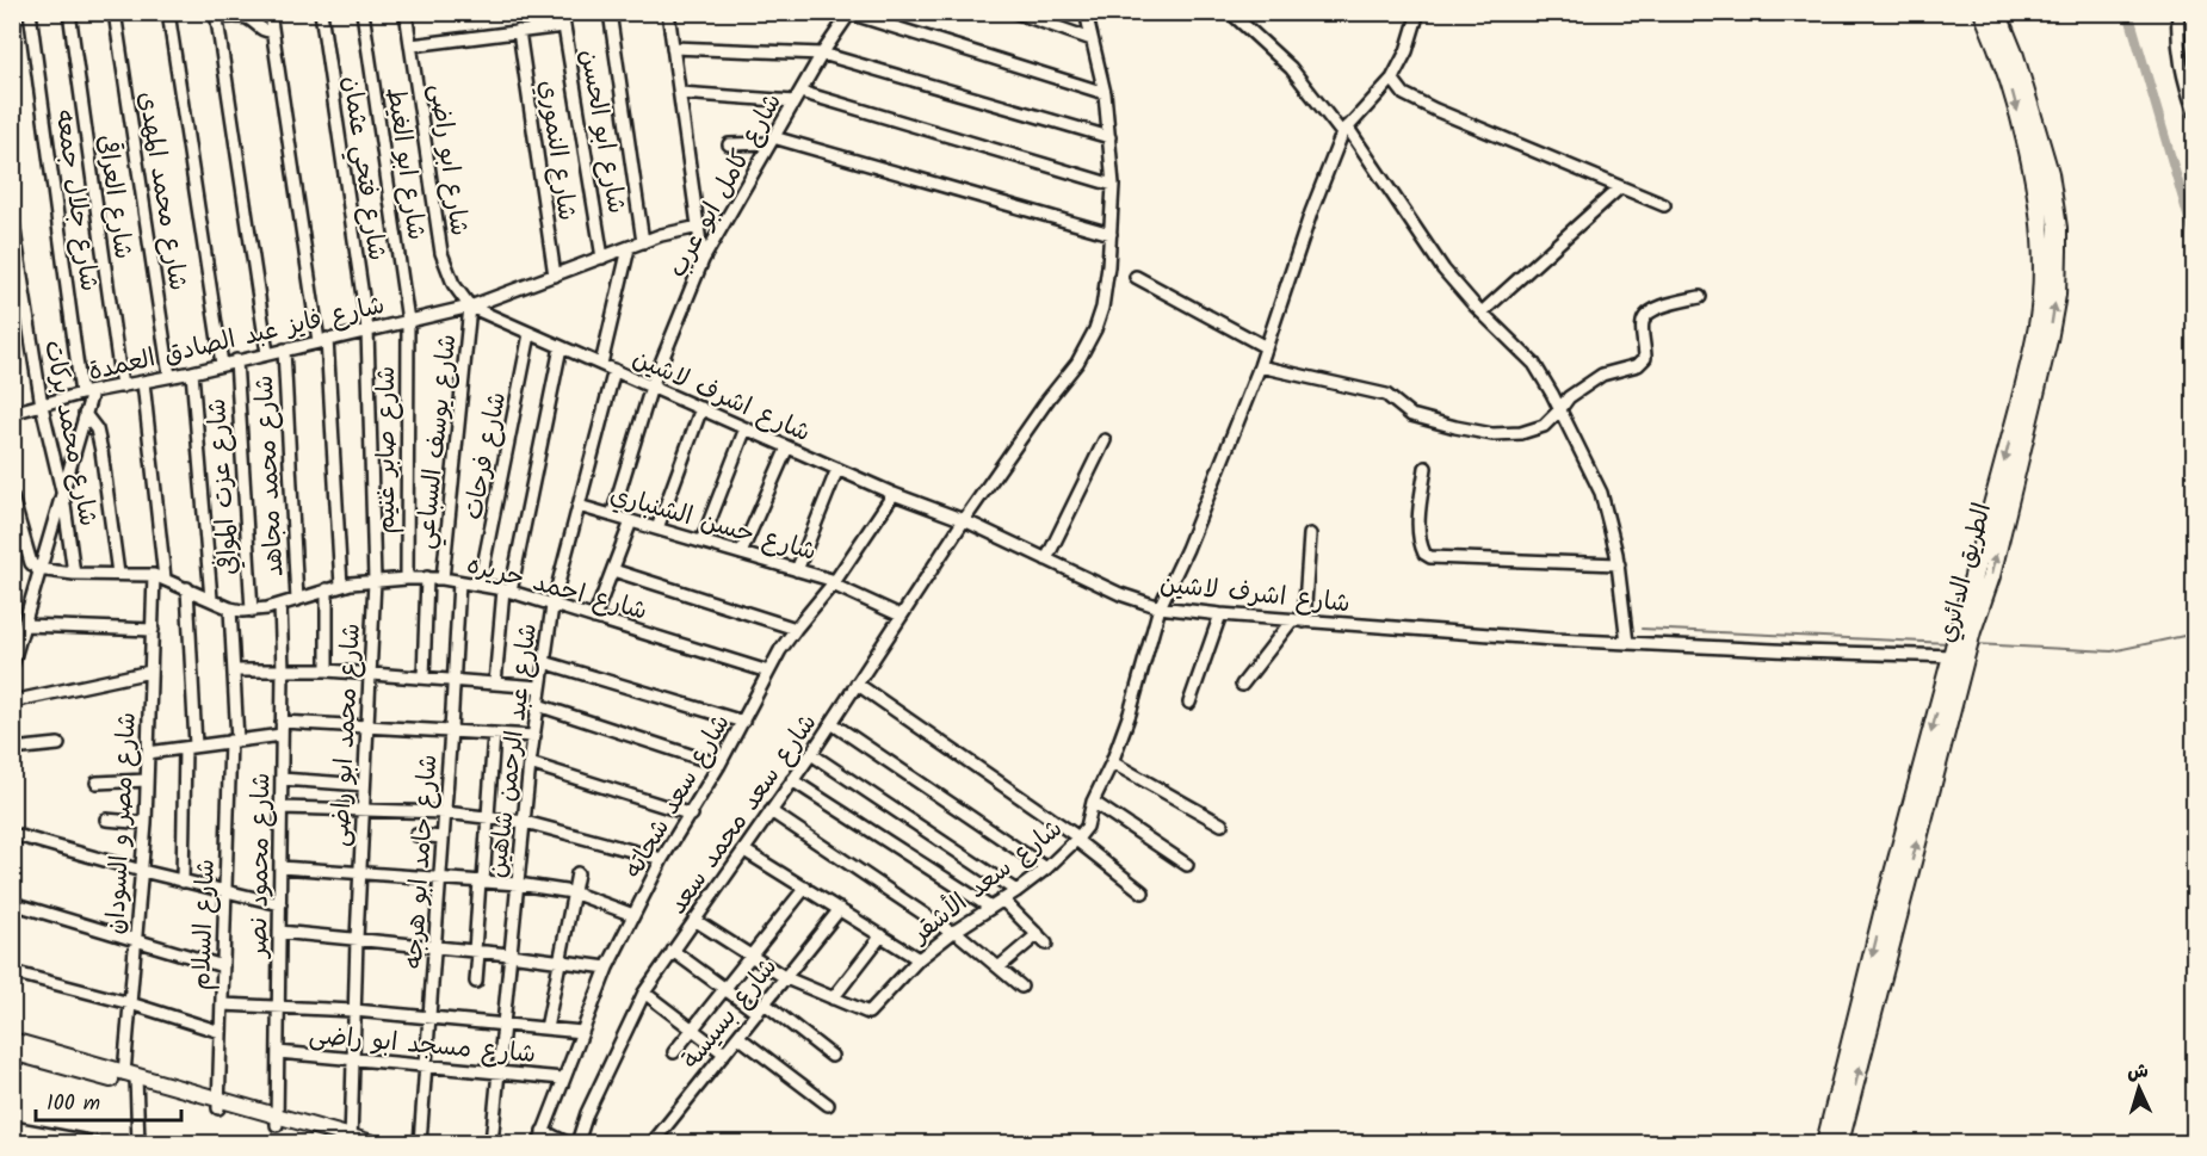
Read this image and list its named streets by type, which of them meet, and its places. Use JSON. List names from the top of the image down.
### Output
{
  "streets": {
    "main road": ["الطريق الدائري"],
    "street": [
      "شارع ابو الحسن",
      "شارع النموري",
      "شارع ابو راضى",
      "شارع ابو الغيط",
      "شارع فتحي عثمان",
      "شارع كامل ابو عرب",
      "شارع محمد المهدى",
      "شارع العراقى",
      "شارع جلال جمعه",
      "شارع فايز عبد الصادق العمدة",
      "شارع اشرف لاشين",
      "شارع محمد بركات",
      "شارع يوسف السباعي",
      "شارع صابر غنيم",
      "شارع فرحات",
      "شارع محمد مجاهد",
      "شارع عزت الموافي",
      "شارع حسن الشنباري",
      "شارع احمد حريره",
      "شارع محمد ابو راضى",
      "شارع عبد الرحمن شاهين",
      "شارع سعد شحاته",
      "شارع سعد محمد سعد",
      "شارع مصر و السودان",
      "شارع حامد ابو هرجه",
      "شارع محمود نصر",
      "شارع سعد الأشقر",
      "شارع السلام",
      "شارع بسيسة",
      "شارع مسجد ابو راضى"
    ]
  },
  "crossings": [
    ["شارع ابو الحسن", "شارع فايز عبد الصادق العمدة"],
    ["شارع النموري", "شارع فايز عبد الصادق العمدة"],
    ["شارع ابو راضى", "شارع فايز عبد الصادق العمدة"],
    ["شارع ابو راضى", "شارع اشرف لاشين"],
    ["شارع ابو راضى", "شارع يوسف السباعي"],
    ["شارع ابو الغيط", "شارع فايز عبد الصادق العمدة"],
    ["شارع ابو الغيط", "شارع صابر غنيم"],
    ["شارع فتحي عثمان", "شارع فايز عبد الصادق العمدة"],
    ["شارع فتحي عثمان", "شارع محمد ابو راضى"],
    ["شارع كامل ابو عرب", "شارع اشرف لاشين"],
    ["شارع كامل ابو عرب", "شارع حسن الشنباري"],
    ["شارع محمد المهدى", "شارع فايز عبد الصادق العمدة"],
    ["شارع العراقى", "شارع فايز عبد الصادق العمدة"],
    ["شارع جلال جمعه", "شارع فايز عبد الصادق العمدة"],
    ["شارع فايز عبد الصادق العمدة", "شارع اشرف لاشين"],
    ["شارع فايز عبد الصادق العمدة", "شارع محمد بركات"],
    ["شارع فايز عبد الصادق العمدة", "شارع يوسف السباعي"],
    ["شارع فايز عبد الصادق العمدة", "شارع صابر غنيم"],
    ["شارع فايز عبد الصادق العمدة", "شارع محمد مجاهد"],
    ["شارع فايز عبد الصادق العمدة", "شارع عزت الموافي"],
    ["شارع فايز عبد الصادق العمدة", "شارع محمد ابو راضى"],
    ["شارع فايز عبد الصادق العمدة", "شارع مصر و السودان"],
    ["شارع اشرف لاشين", "شارع يوسف السباعي"],
    ["شارع اشرف لاشين", "شارع فرحات"],
    ["شارع اشرف لاشين", "الطريق الدائري"],
    ["شارع اشرف لاشين", "شارع عبد الرحمن شاهين"],
    ["شارع اشرف لاشين", "شارع سعد شحاته"],
    ["شارع اشرف لاشين", "شارع سعد محمد سعد"],
    ["شارع اشرف لاشين", "شارع سعد الأشقر"],
    ["شارع محمد بركات", "شارع احمد حريره"],
    ["شارع يوسف السباعي", "شارع احمد حريره"],
    ["شارع صابر غنيم", "شارع احمد حريره"],
    ["شارع فرحات", "شارع احمد حريره"],
    ["شارع محمد مجاهد", "شارع احمد حريره"],
    ["شارع عزت الموافي", "شارع احمد حريره"],
    ["شارع حسن الشنباري", "شارع عبد الرحمن شاهين"],
    ["شارع حسن الشنباري", "شارع سعد شحاته"],
    ["شارع حسن الشنباري", "شارع سعد محمد سعد"],
    ["شارع احمد حريره", "شارع محمد ابو راضى"],
    ["شارع احمد حريره", "شارع عبد الرحمن شاهين"],
    ["شارع احمد حريره", "شارع سعد شحاته"],
    ["شارع احمد حريره", "شارع مصر و السودان"],
    ["شارع احمد حريره", "شارع حامد ابو هرجه"],
    ["شارع احمد حريره", "شارع محمود نصر"],
    ["شارع احمد حريره", "شارع السلام"],
    ["شارع محمد ابو راضى", "شارع مسجد ابو راضى"],
    ["شارع عبد الرحمن شاهين", "شارع مسجد ابو راضى"],
    ["شارع سعد شحاته", "شارع مسجد ابو راضى"],
    ["شارع حامد ابو هرجه", "شارع مسجد ابو راضى"],
    ["شارع محمود نصر", "شارع مسجد ابو راضى"]
  ],
  "scale_bar": "100 m",
  "north": "top"
}
